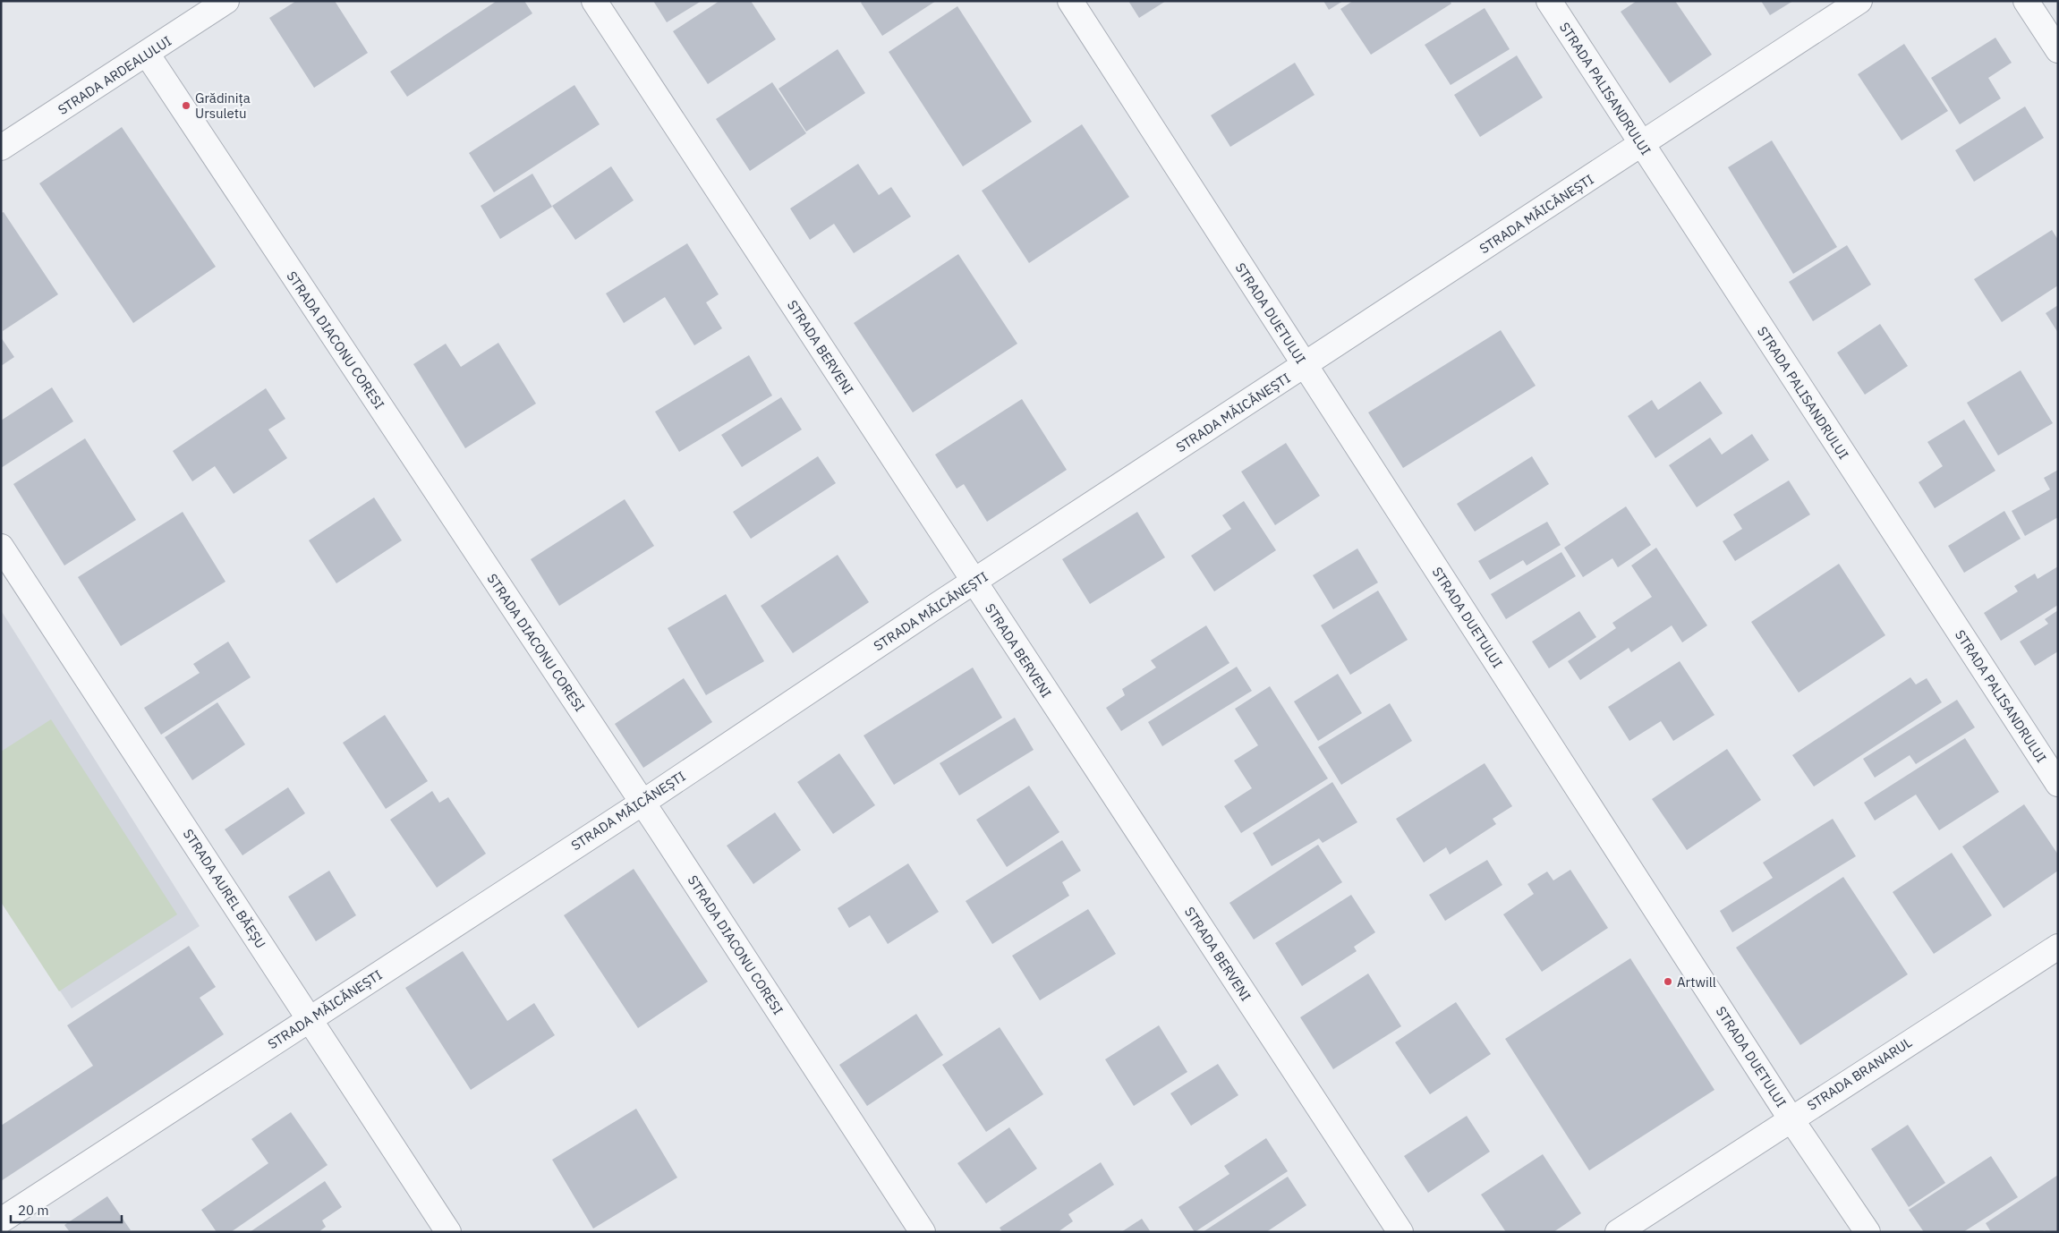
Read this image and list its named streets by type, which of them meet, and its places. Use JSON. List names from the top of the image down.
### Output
{
  "streets": {
    "street": [
      "STRADA ARDEALULUI",
      "STRADA PALISANDRULUI",
      "STRADA MĂICĂNEȘTI",
      "STRADA DUETULUI",
      "STRADA DIACONU CORESI",
      "STRADA BERVENI",
      "STRADA AUREL BĂEȘU",
      "STRADA BRANARUL"
    ]
  },
  "crossings": [
    ["STRADA ARDEALULUI", "STRADA DIACONU CORESI"],
    ["STRADA PALISANDRULUI", "STRADA MĂICĂNEȘTI"],
    ["STRADA MĂICĂNEȘTI", "STRADA DUETULUI"],
    ["STRADA MĂICĂNEȘTI", "STRADA DIACONU CORESI"],
    ["STRADA MĂICĂNEȘTI", "STRADA BERVENI"],
    ["STRADA MĂICĂNEȘTI", "STRADA AUREL BĂEȘU"],
    ["STRADA DUETULUI", "STRADA BRANARUL"]
  ],
  "places": ["Grădinița Ursuletu", "Artwill"],
  "scale_bar": "20 m"
}
